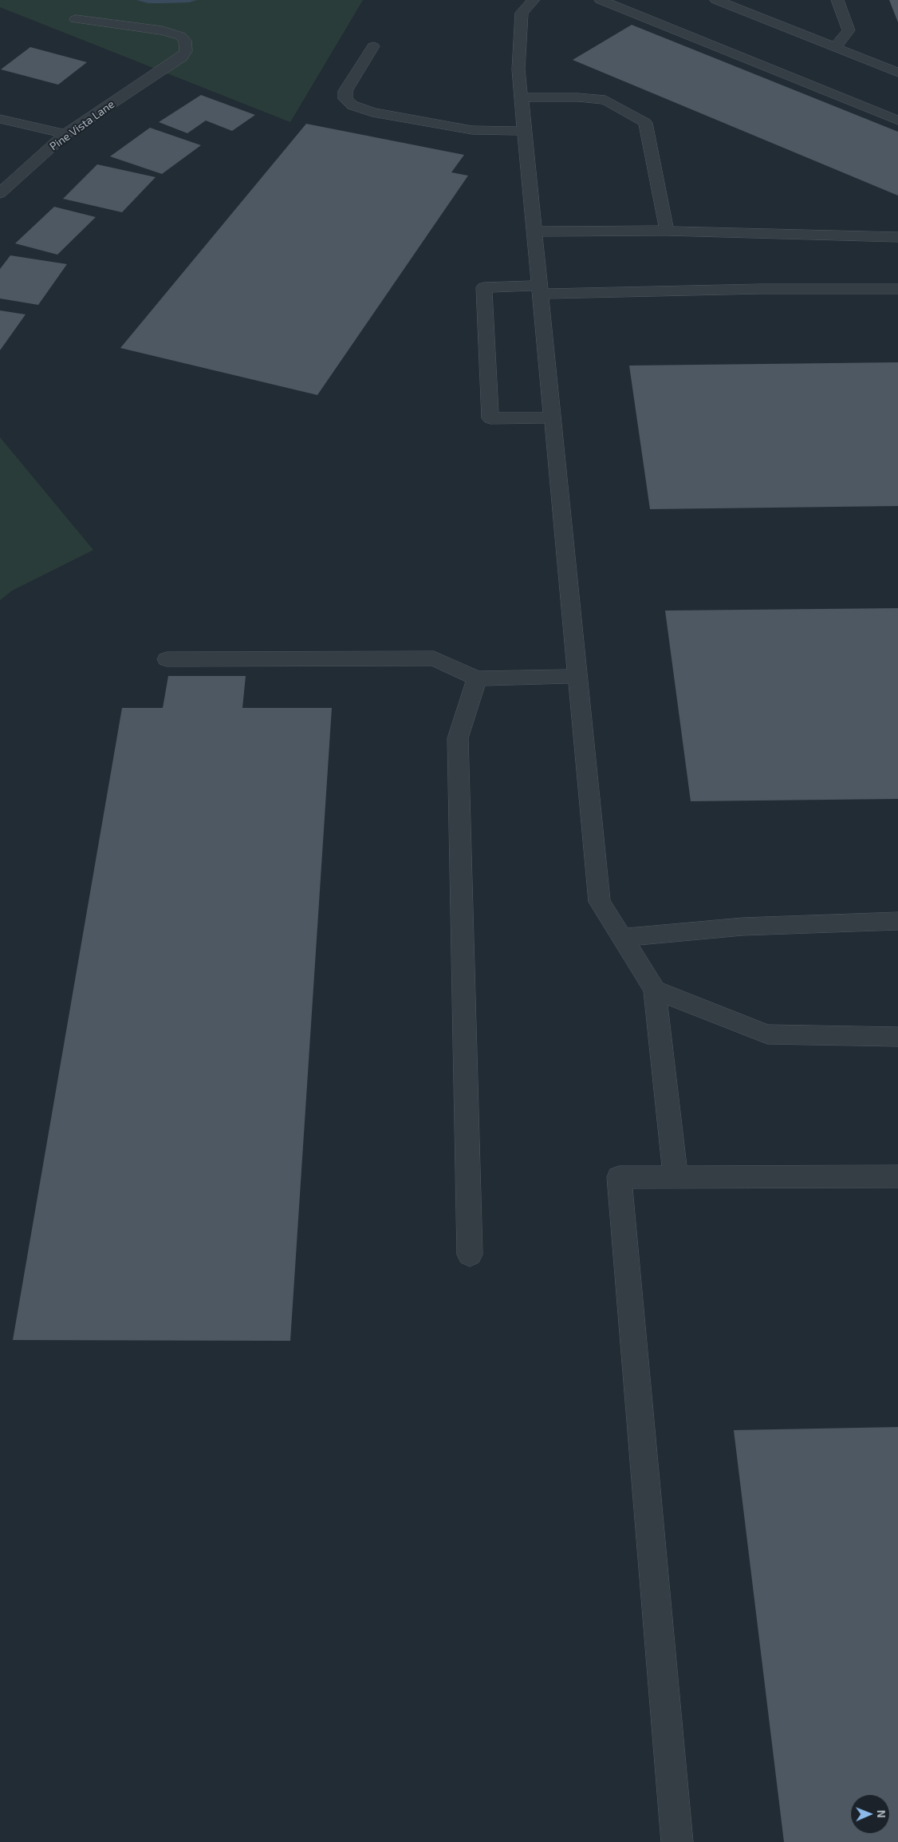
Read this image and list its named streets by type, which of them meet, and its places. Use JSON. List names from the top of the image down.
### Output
{
  "streets": {
    "street": ["Pine Vista Lane"]
  },
  "north": "right"
}
